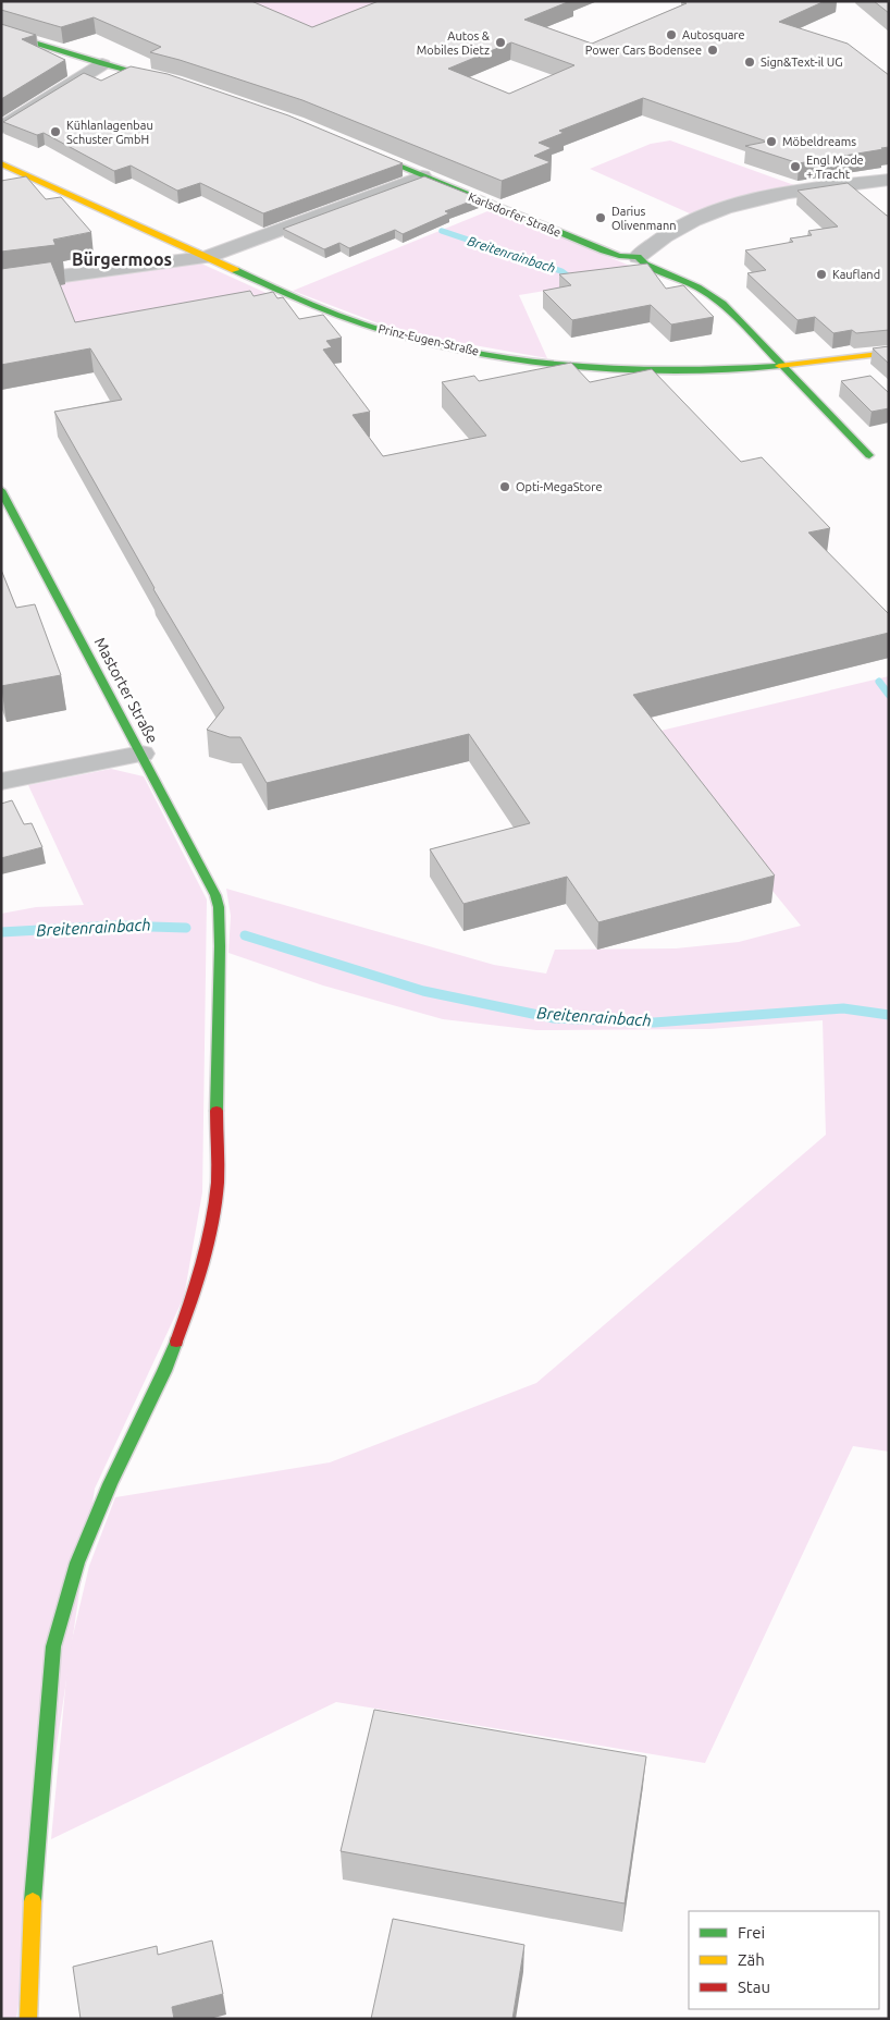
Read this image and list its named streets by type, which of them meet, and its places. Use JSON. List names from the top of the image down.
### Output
{
  "streets": {
    "street": ["Karlsdorfer Straße", "Prinz-Eugen-Straße", "Mastorter Straße"]
  },
  "crossings": [
    ["Karlsdorfer Straße", "Prinz-Eugen-Straße"]
  ],
  "districts": ["Bürgermoos"],
  "water": ["Breitenrainbach"],
  "places": [
    "Autosquare",
    "Autos & Mobiles Dietz",
    "Power Cars Bodensee",
    "Sign&Text-il UG",
    "Kühlanlagenbau Schuster GmbH",
    "Möbeldreams",
    "Engl Mode + Tracht",
    "Darius Olivenmann",
    "Kaufland",
    "Opti-MegaStore"
  ],
  "legend": ["Frei", "Zäh", "Stau"]
}
